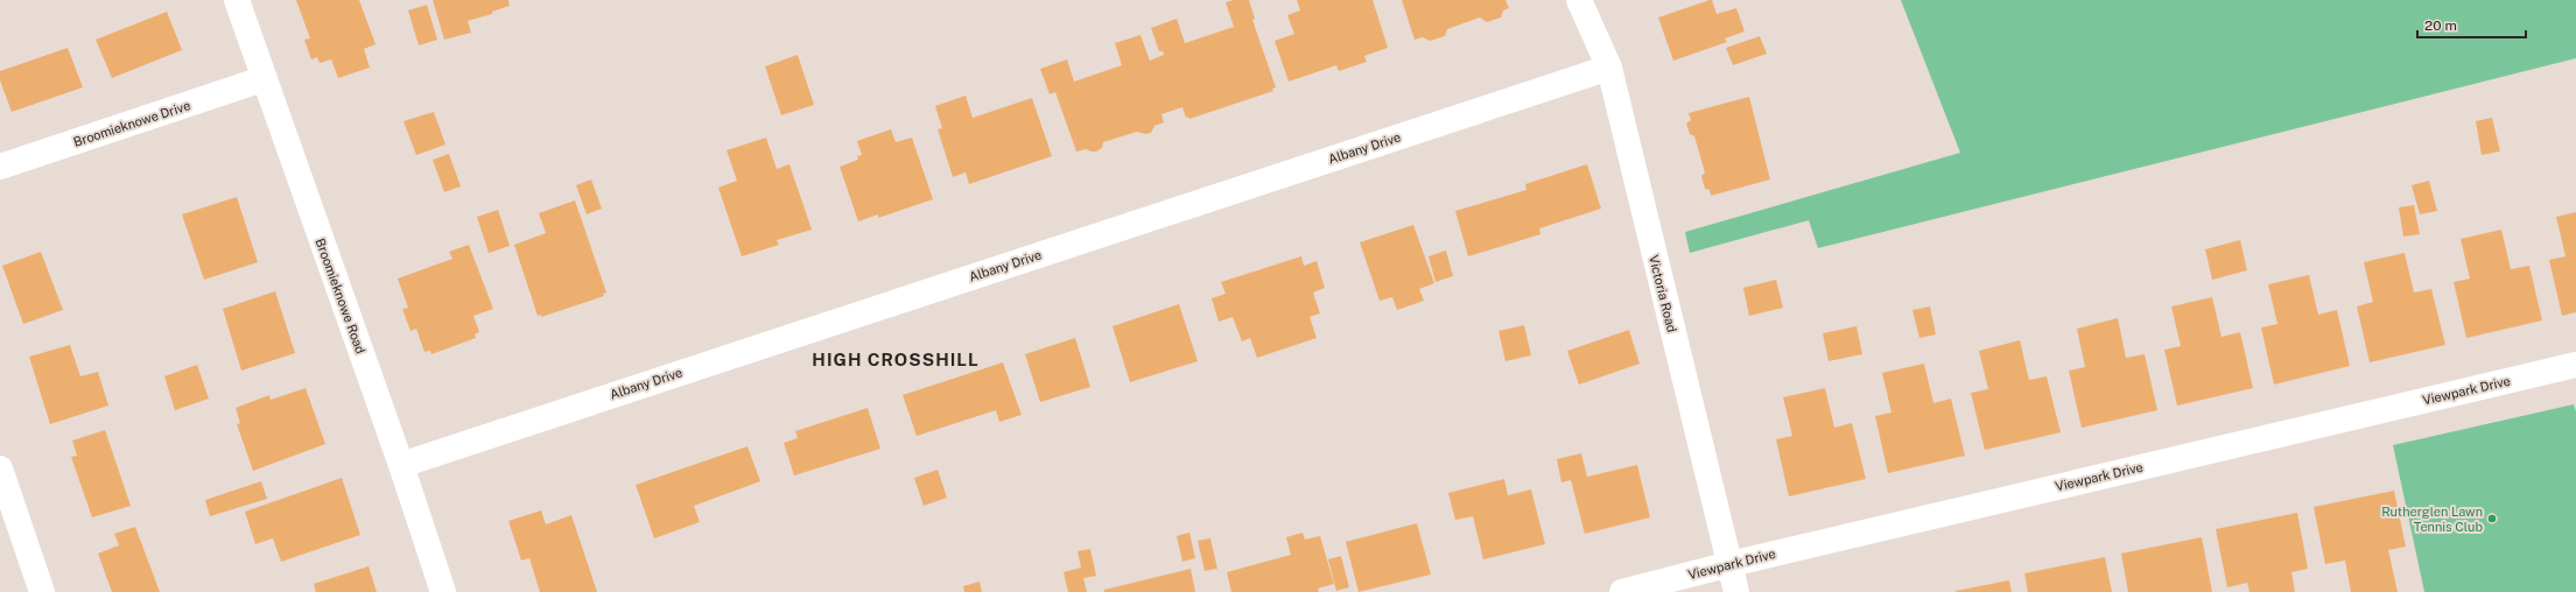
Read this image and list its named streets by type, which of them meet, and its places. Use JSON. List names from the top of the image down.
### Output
{
  "streets": {
    "street": [
      "Broomieknowe Drive",
      "Albany Drive",
      "Victoria Road",
      "Broomieknowe Road",
      "Viewpark Drive"
    ]
  },
  "crossings": [
    ["Broomieknowe Drive", "Broomieknowe Road"],
    ["Albany Drive", "Victoria Road"],
    ["Albany Drive", "Broomieknowe Road"],
    ["Victoria Road", "Viewpark Drive"]
  ],
  "districts": ["HIGH CROSSHILL"],
  "places": ["Rutherglen Lawn Tennis Club"],
  "scale_bar": "20 m"
}
